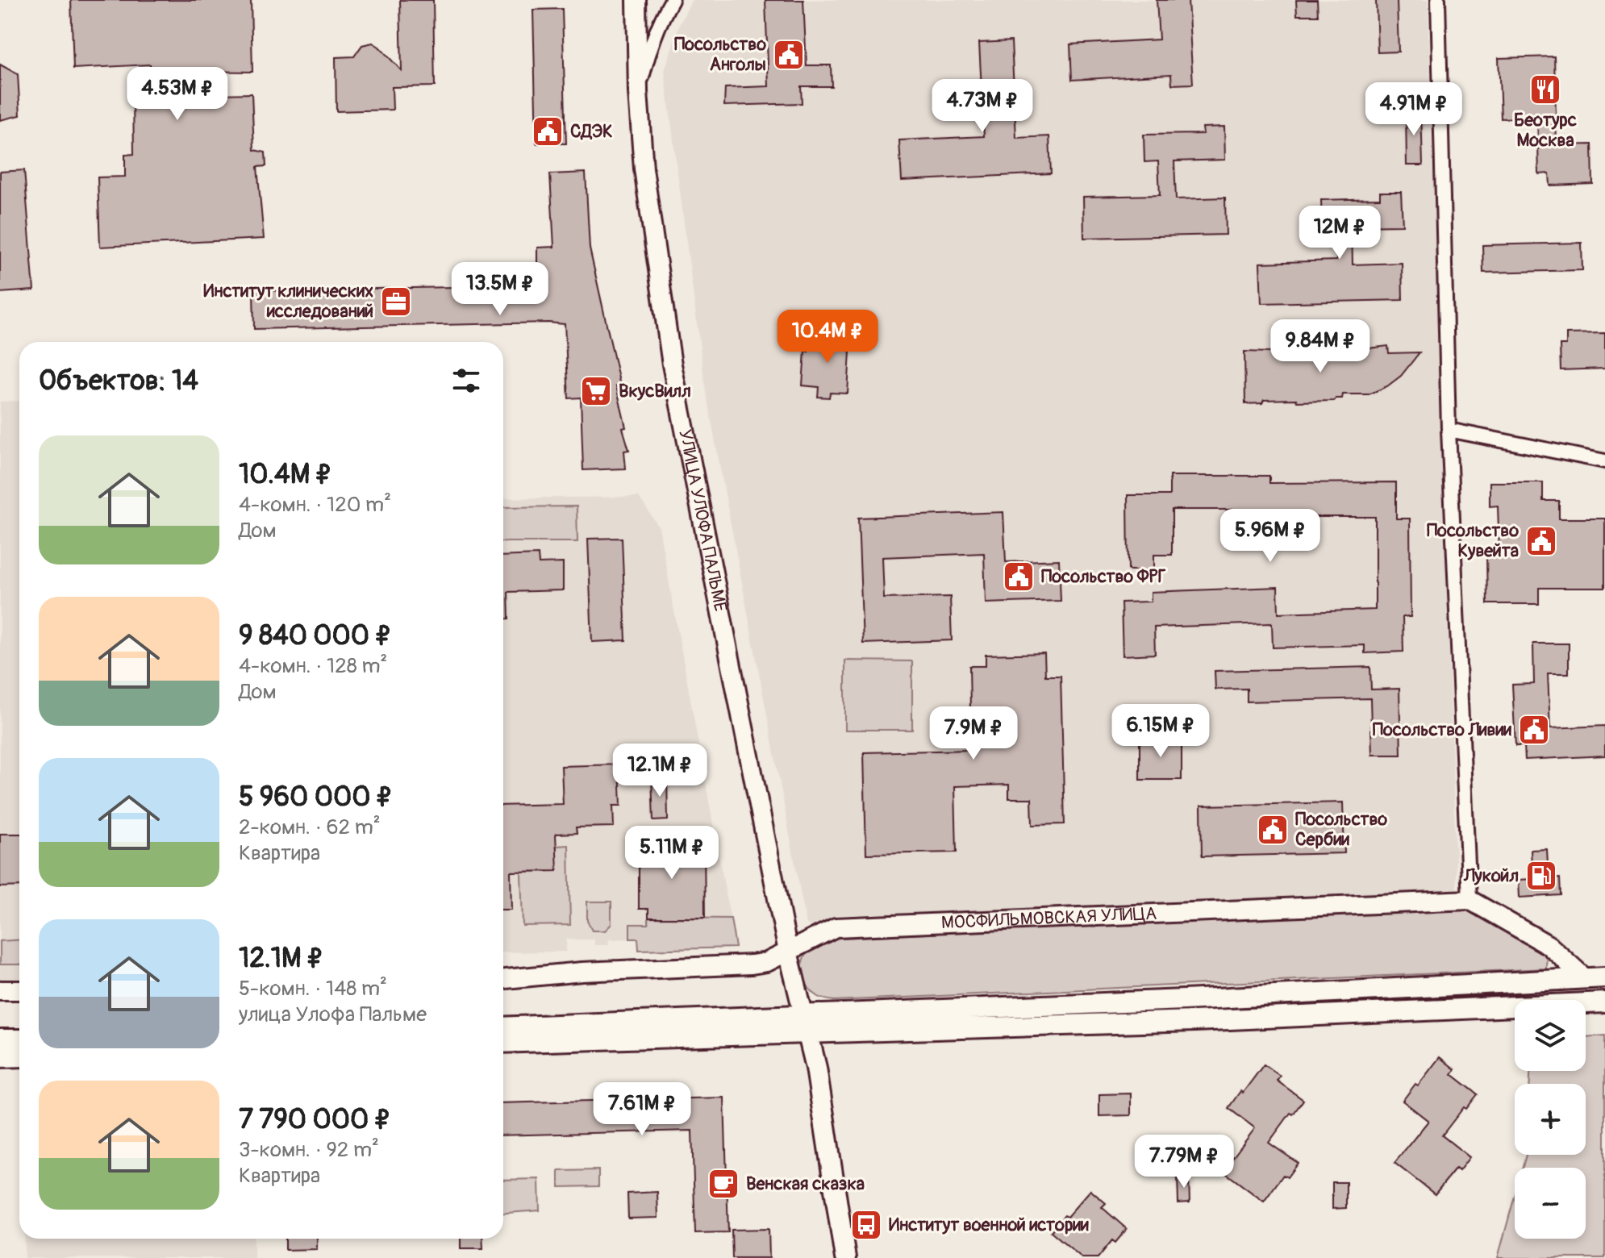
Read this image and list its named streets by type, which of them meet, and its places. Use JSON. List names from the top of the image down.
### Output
{
  "streets": {
    "street": ["УЛИЦА УЛОФА ПАЛЬМЕ", "МОСФИЛЬМОВСКАЯ УЛИЦА"]
  },
  "crossings": [
    ["УЛИЦА УЛОФА ПАЛЬМЕ", "МОСФИЛЬМОВСКАЯ УЛИЦА"]
  ],
  "places": {
    "public building": [
      "Посольство Анголы",
      "СДЭК",
      "Посольство Кувейта",
      "Посольство ФРГ",
      "Посольство Ливии",
      "Посольство Сербии"
    ],
    "restaurant": ["Беотурс Москва"],
    "office": ["Институт клинических исследований"],
    "supermarket": ["ВкусВилл"],
    "fuel station": ["Лукойл"],
    "cafe": ["Венская сказка"],
    "bus stop": ["Институт военной истории"]
  },
  "page": {
    "price": [
      "4.53M ₽",
      "4.73M ₽",
      "4.91M ₽",
      "12M ₽",
      "13.5M ₽",
      "10.4M ₽",
      "9.84M ₽",
      "5.96M ₽",
      "6.15M ₽",
      "7.9M ₽",
      "12.1M ₽",
      "5.11M ₽",
      "7.61M ₽",
      "7.79M ₽"
    ],
    "heading": "Объектов: 14",
    "list": [
      {
        "name": "10.4M ₽",
        "note": "4-комн. · 120 m² · Дом"
      },
      {
        "name": "9 840 000 ₽",
        "note": "4-комн. · 128 m² · Дом"
      },
      {
        "name": "5 960 000 ₽",
        "note": "2-комн. · 62 m² · Квартира"
      },
      {
        "name": "12.1M ₽",
        "note": "5-комн. · 148 m² · улица Улофа Пальме"
      },
      {
        "name": "7 790 000 ₽",
        "note": "3-комн. · 92 m² · Квартира"
      }
    ],
    "map_buttons": ["+", "−"]
  }
}
